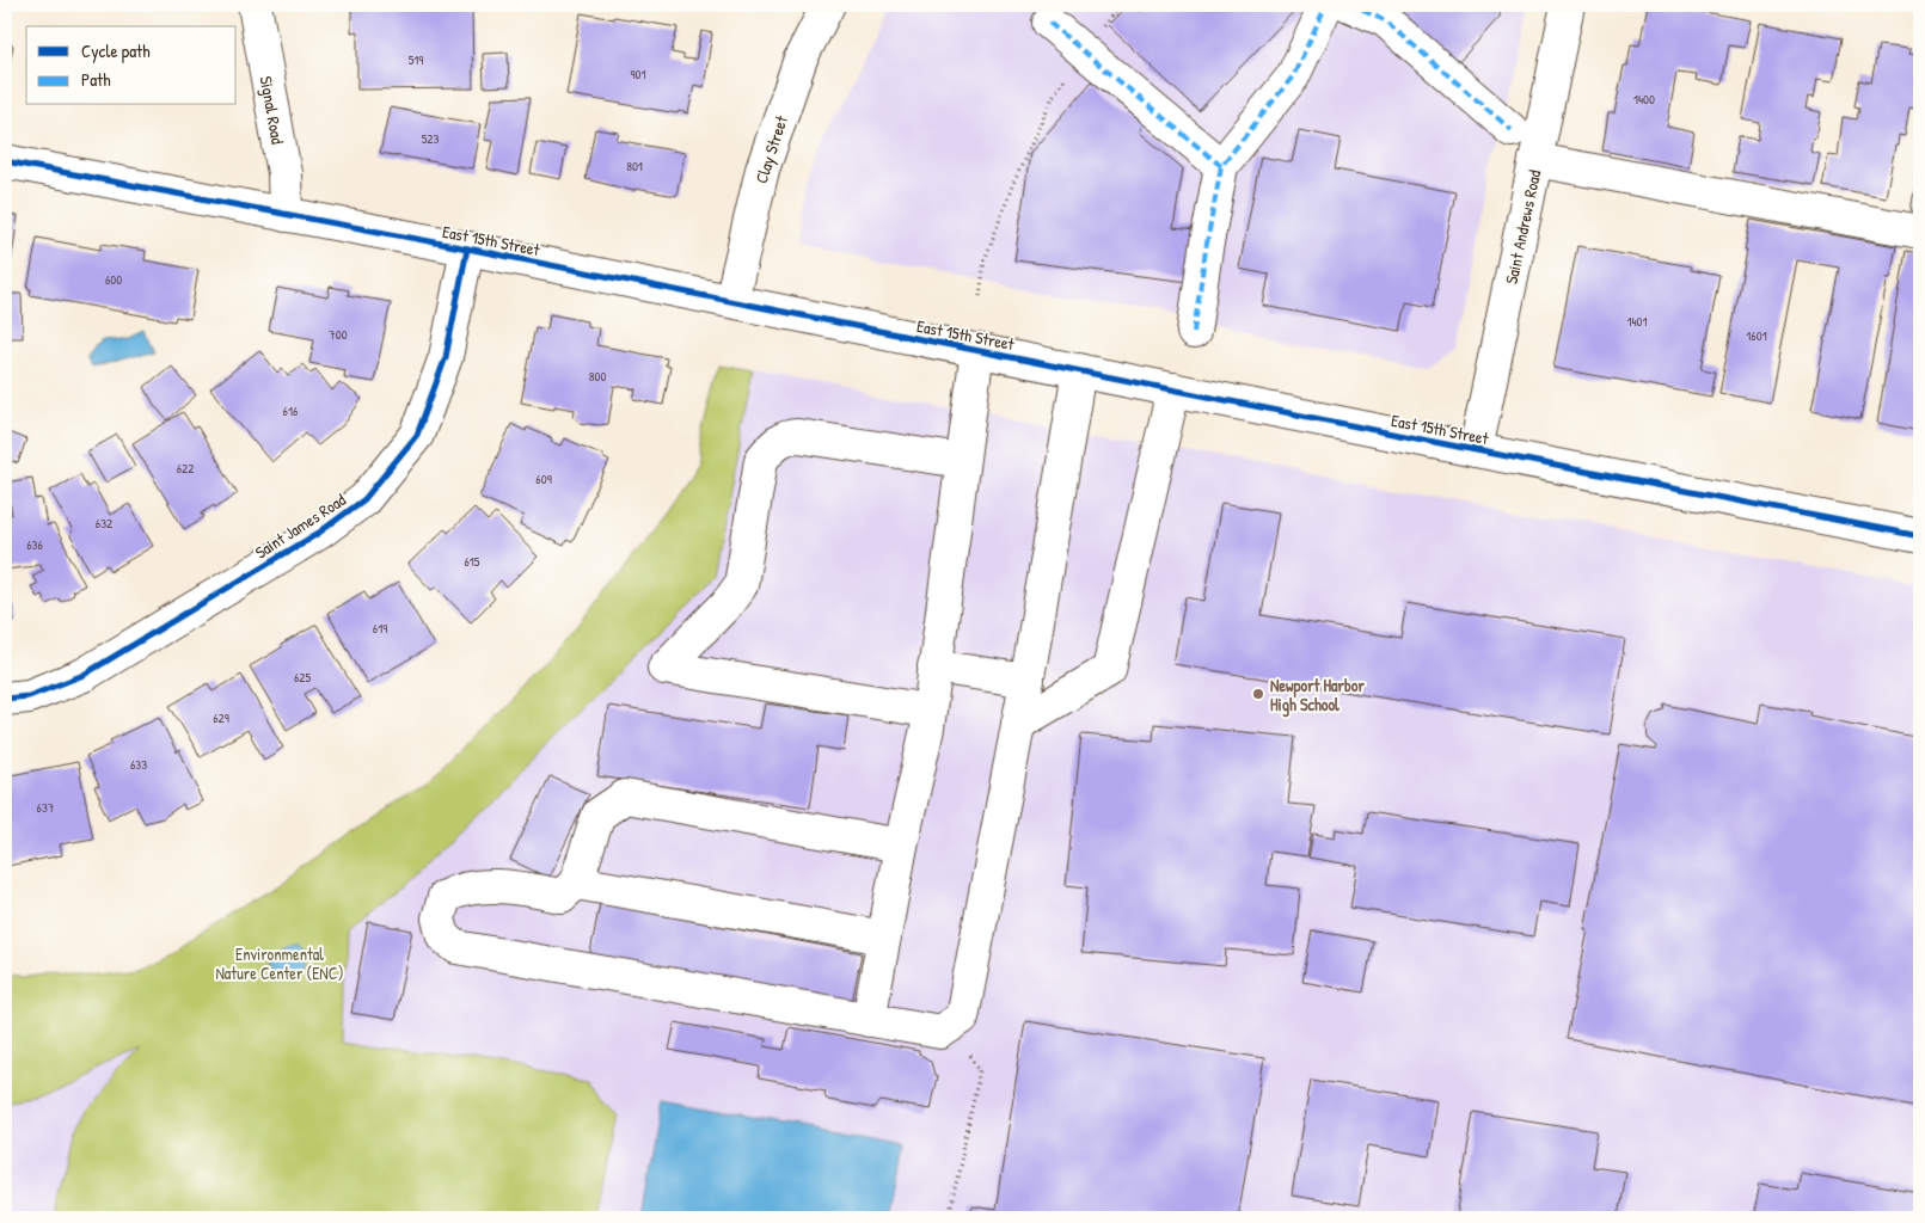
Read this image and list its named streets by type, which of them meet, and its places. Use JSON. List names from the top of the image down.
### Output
{
  "streets": {
    "street": [
      "Signal Road",
      "Clay Street",
      "Saint Andrews Road",
      "East 15th Street",
      "Saint James Road"
    ]
  },
  "crossings": [
    ["Signal Road", "East 15th Street"],
    ["Clay Street", "East 15th Street"],
    ["Saint Andrews Road", "East 15th Street"],
    ["East 15th Street", "Saint James Road"]
  ],
  "parks": ["Environmental Nature Center (ENC)"],
  "places": ["Newport Harbor High School"],
  "house_numbers": [
    "519",
    "901",
    "1400",
    "523",
    "801",
    "600",
    "1401",
    "700",
    "1601",
    "800",
    "616",
    "622",
    "609",
    "632",
    "636",
    "615",
    "619",
    "625",
    "629",
    "633",
    "637"
  ],
  "legend": ["Cycle path", "Path"]
}
